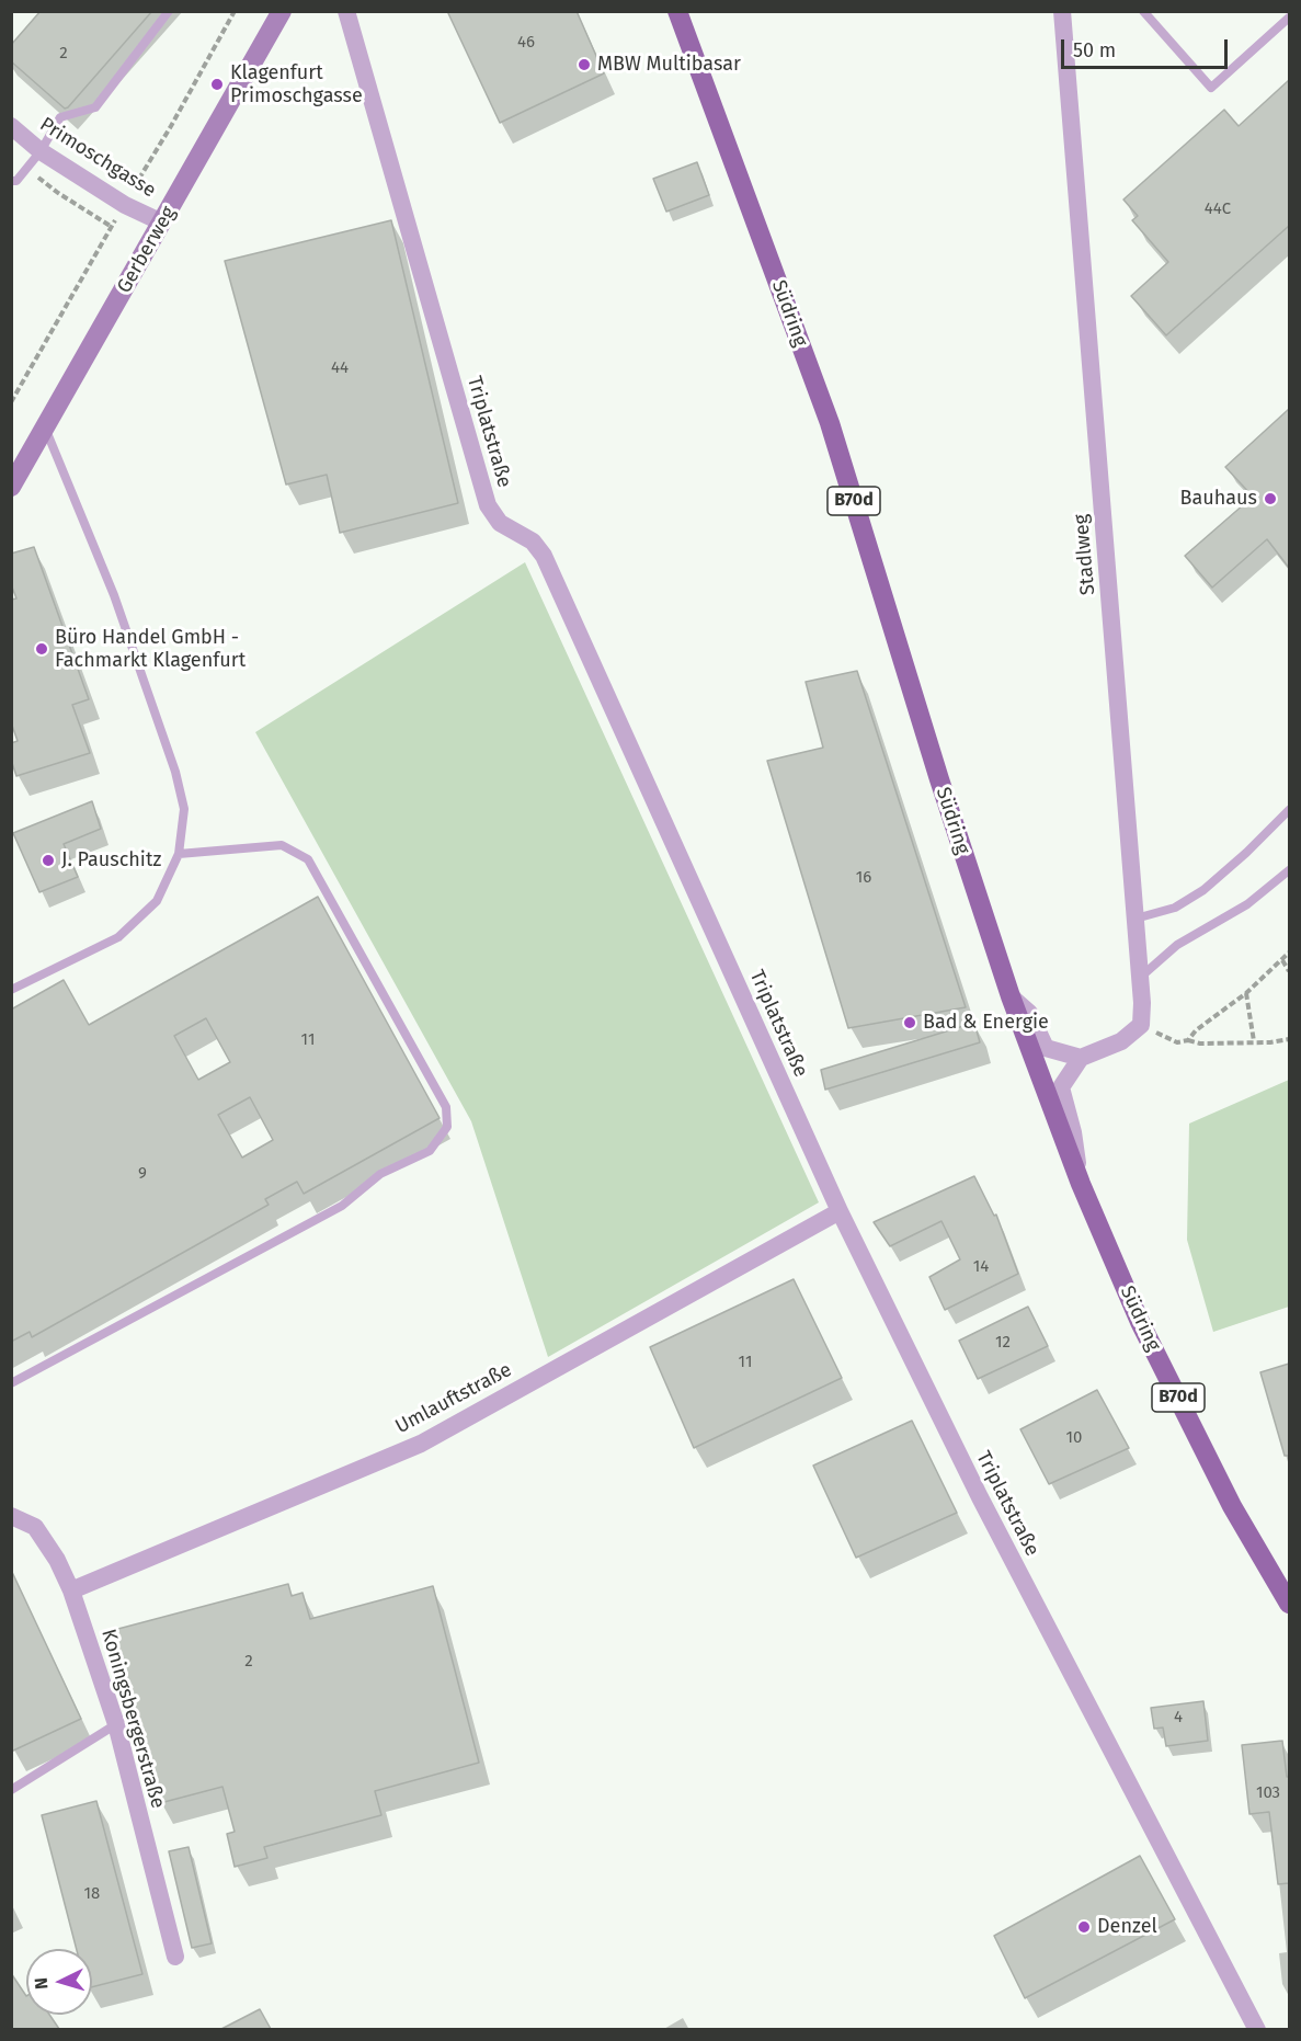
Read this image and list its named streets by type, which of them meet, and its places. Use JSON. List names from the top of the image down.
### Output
{
  "streets": {
    "main road": ["Südring", "B70d"],
    "street": [
      "Primoschgasse",
      "Gerberweg",
      "Triplatstraße",
      "Stadlweg",
      "Umlauftstraße",
      "Koningsbergerstraße"
    ]
  },
  "crossings": [
    ["Primoschgasse", "Gerberweg"],
    ["Triplatstraße", "Umlauftstraße"],
    ["Umlauftstraße", "Koningsbergerstraße"]
  ],
  "places": [
    "MBW Multibasar",
    "Klagenfurt Primoschgasse",
    "Bauhaus",
    "Büro Handel GmbH - Fachmarkt Klagenfurt",
    "J. Pauschitz",
    "Bad & Energie",
    "Denzel"
  ],
  "house_numbers": [
    "46",
    "2",
    "44C",
    "44",
    "16",
    "11",
    "9",
    "14",
    "12",
    "11",
    "10",
    "2",
    "4",
    "103",
    "18"
  ],
  "scale_bar": "50 m",
  "north": "left"
}
